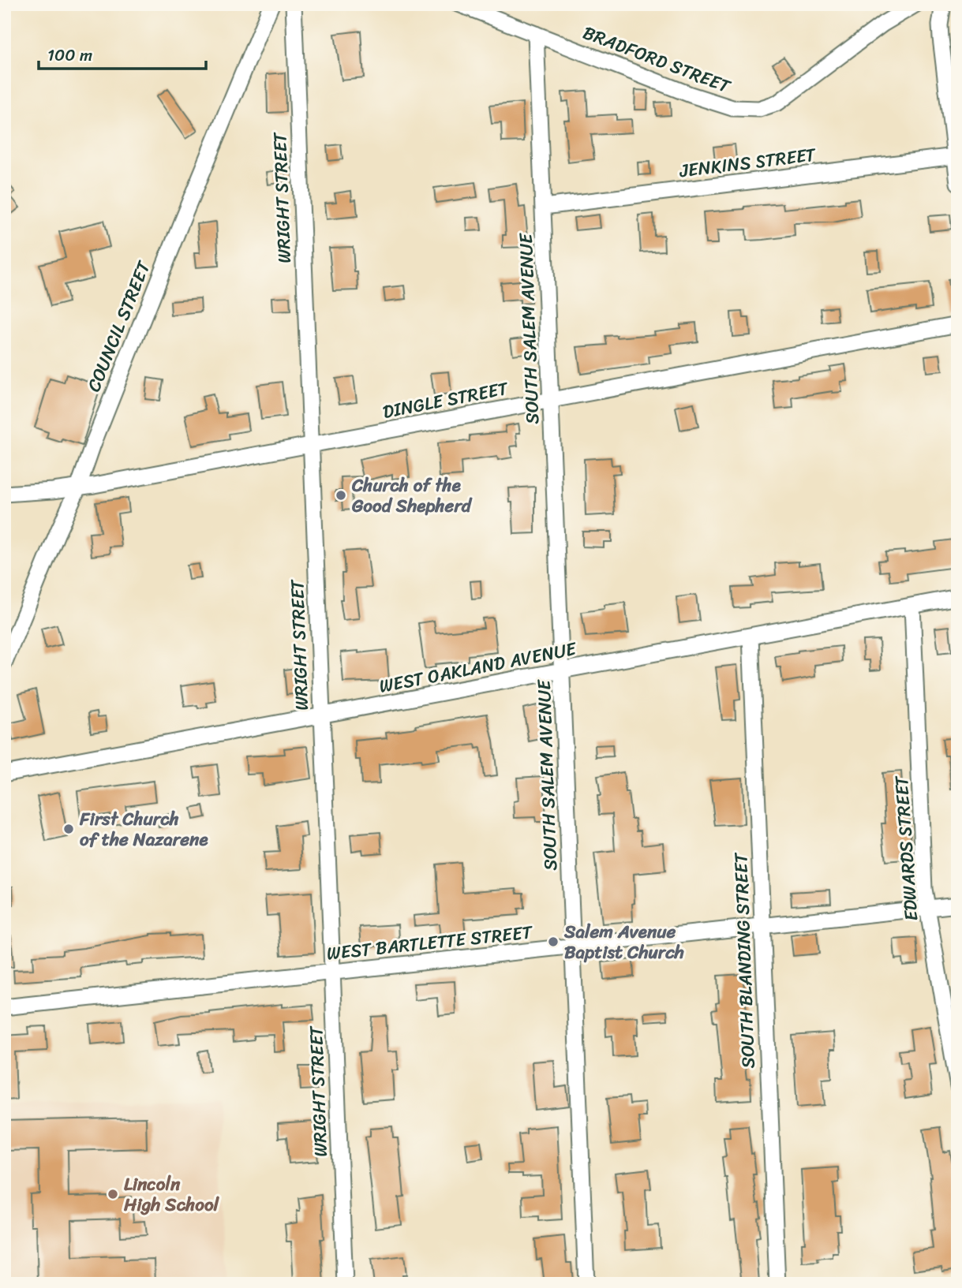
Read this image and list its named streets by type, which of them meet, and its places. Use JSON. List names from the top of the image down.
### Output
{
  "streets": {
    "street": [
      "BRADFORD STREET",
      "JENKINS STREET",
      "WRIGHT STREET",
      "COUNCIL STREET",
      "SOUTH SALEM AVENUE",
      "DINGLE STREET",
      "WEST OAKLAND AVENUE",
      "EDWARDS STREET",
      "WEST BARTLETTE STREET",
      "SOUTH BLANDING STREET"
    ]
  },
  "crossings": [
    ["BRADFORD STREET", "SOUTH SALEM AVENUE"],
    ["JENKINS STREET", "SOUTH SALEM AVENUE"],
    ["WRIGHT STREET", "DINGLE STREET"],
    ["WRIGHT STREET", "WEST OAKLAND AVENUE"],
    ["WRIGHT STREET", "WEST BARTLETTE STREET"],
    ["COUNCIL STREET", "DINGLE STREET"],
    ["SOUTH SALEM AVENUE", "DINGLE STREET"],
    ["SOUTH SALEM AVENUE", "WEST OAKLAND AVENUE"],
    ["SOUTH SALEM AVENUE", "WEST BARTLETTE STREET"],
    ["WEST OAKLAND AVENUE", "EDWARDS STREET"],
    ["WEST OAKLAND AVENUE", "SOUTH BLANDING STREET"],
    ["EDWARDS STREET", "WEST BARTLETTE STREET"],
    ["WEST BARTLETTE STREET", "SOUTH BLANDING STREET"]
  ],
  "places": [
    "Church of the Good Shepherd",
    "First Church of the Nazarene",
    "Salem Avenue Baptist Church",
    "Lincoln High School"
  ],
  "scale_bar": "100 m"
}
